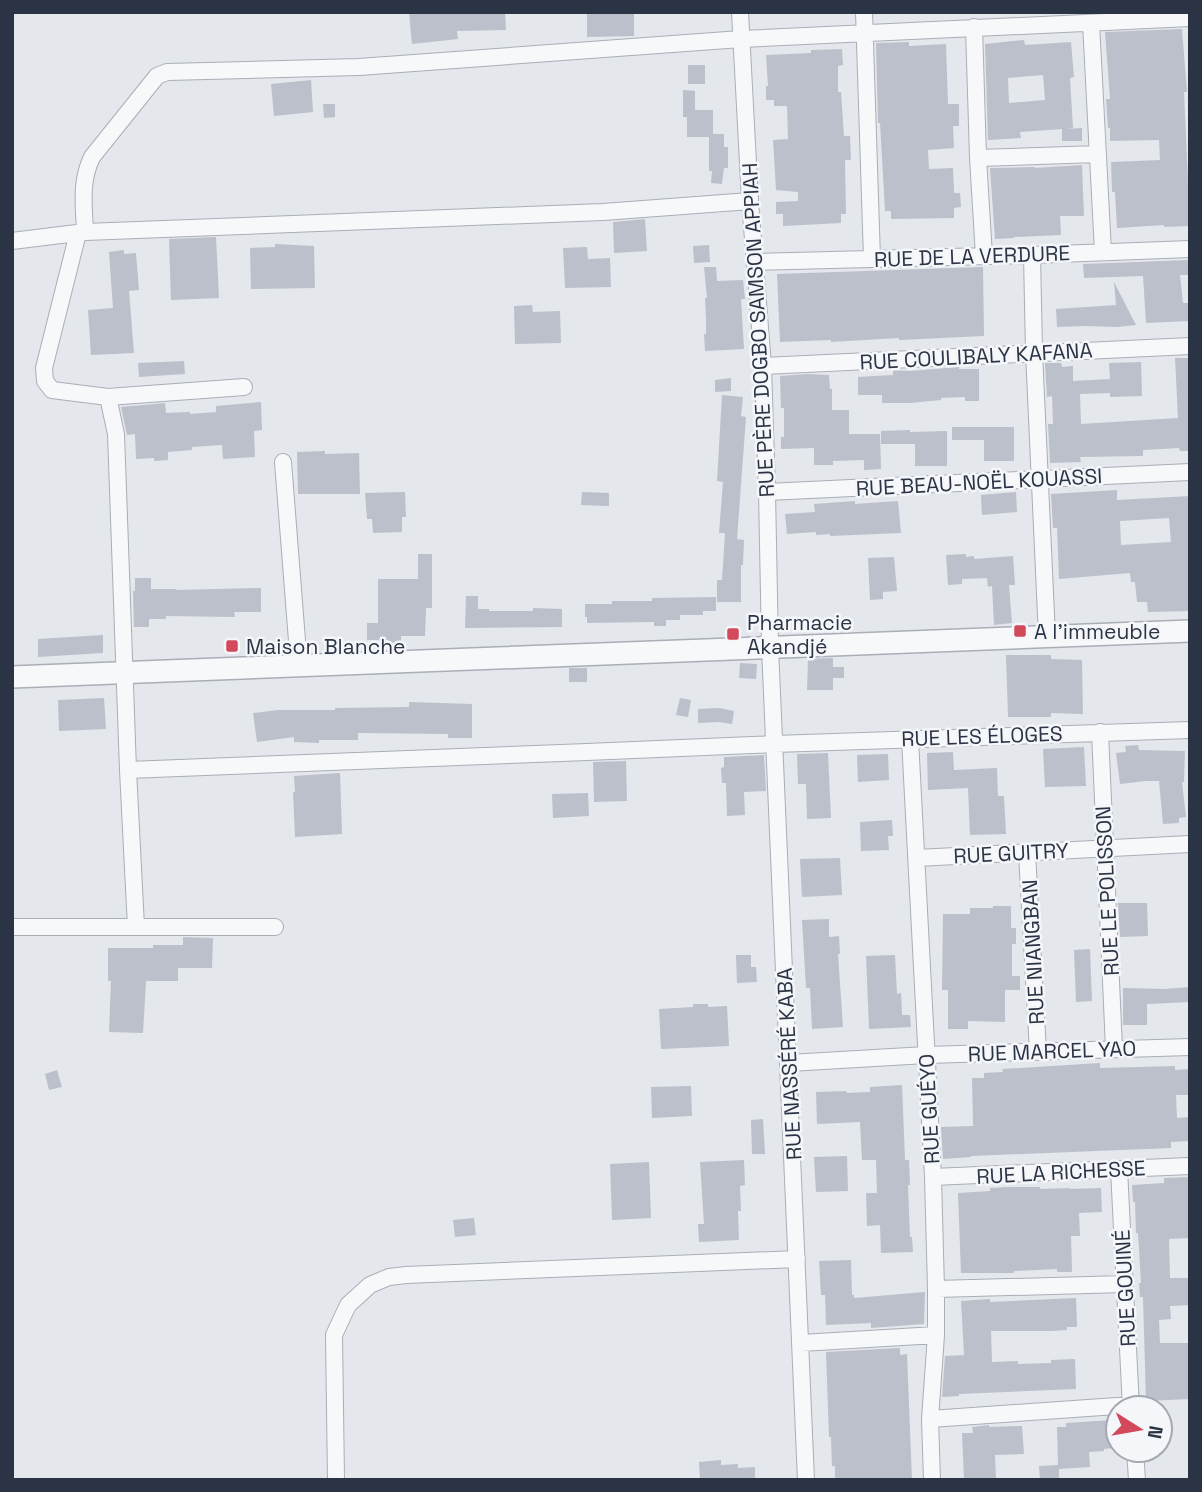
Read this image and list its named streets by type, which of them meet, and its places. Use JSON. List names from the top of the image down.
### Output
{
  "streets": {
    "street": [
      "RUE DE LA VERDURE",
      "RUE PÈRE DOGBO SAMSON APPIAH",
      "RUE COULIBALY KAFANA",
      "RUE BEAU-NOËL KOUASSI",
      "RUE LES ÉLOGES",
      "RUE GUITRY",
      "RUE LE POLISSON",
      "RUE NIANGBAN",
      "RUE MARCEL YAO",
      "RUE NASSÉRÉ KABA",
      "RUE GUÉYO",
      "RUE LA RICHESSE",
      "RUE GOUINÉ"
    ]
  },
  "crossings": [
    ["RUE DE LA VERDURE", "RUE PÈRE DOGBO SAMSON APPIAH"],
    ["RUE PÈRE DOGBO SAMSON APPIAH", "RUE COULIBALY KAFANA"],
    ["RUE PÈRE DOGBO SAMSON APPIAH", "RUE BEAU-NOËL KOUASSI"],
    ["RUE PÈRE DOGBO SAMSON APPIAH", "RUE NASSÉRÉ KABA"],
    ["RUE LES ÉLOGES", "RUE LE POLISSON"],
    ["RUE LES ÉLOGES", "RUE NASSÉRÉ KABA"],
    ["RUE LES ÉLOGES", "RUE GUÉYO"],
    ["RUE GUITRY", "RUE LE POLISSON"],
    ["RUE GUITRY", "RUE NIANGBAN"],
    ["RUE GUITRY", "RUE GUÉYO"],
    ["RUE LE POLISSON", "RUE MARCEL YAO"],
    ["RUE NIANGBAN", "RUE MARCEL YAO"],
    ["RUE MARCEL YAO", "RUE NASSÉRÉ KABA"],
    ["RUE MARCEL YAO", "RUE GUÉYO"],
    ["RUE GUÉYO", "RUE LA RICHESSE"],
    ["RUE LA RICHESSE", "RUE GOUINÉ"]
  ],
  "places": {
    "transit": ["A l'immeuble", "Pharmacie Akandjé", "Maison Blanche"]
  },
  "north": "right"
}
